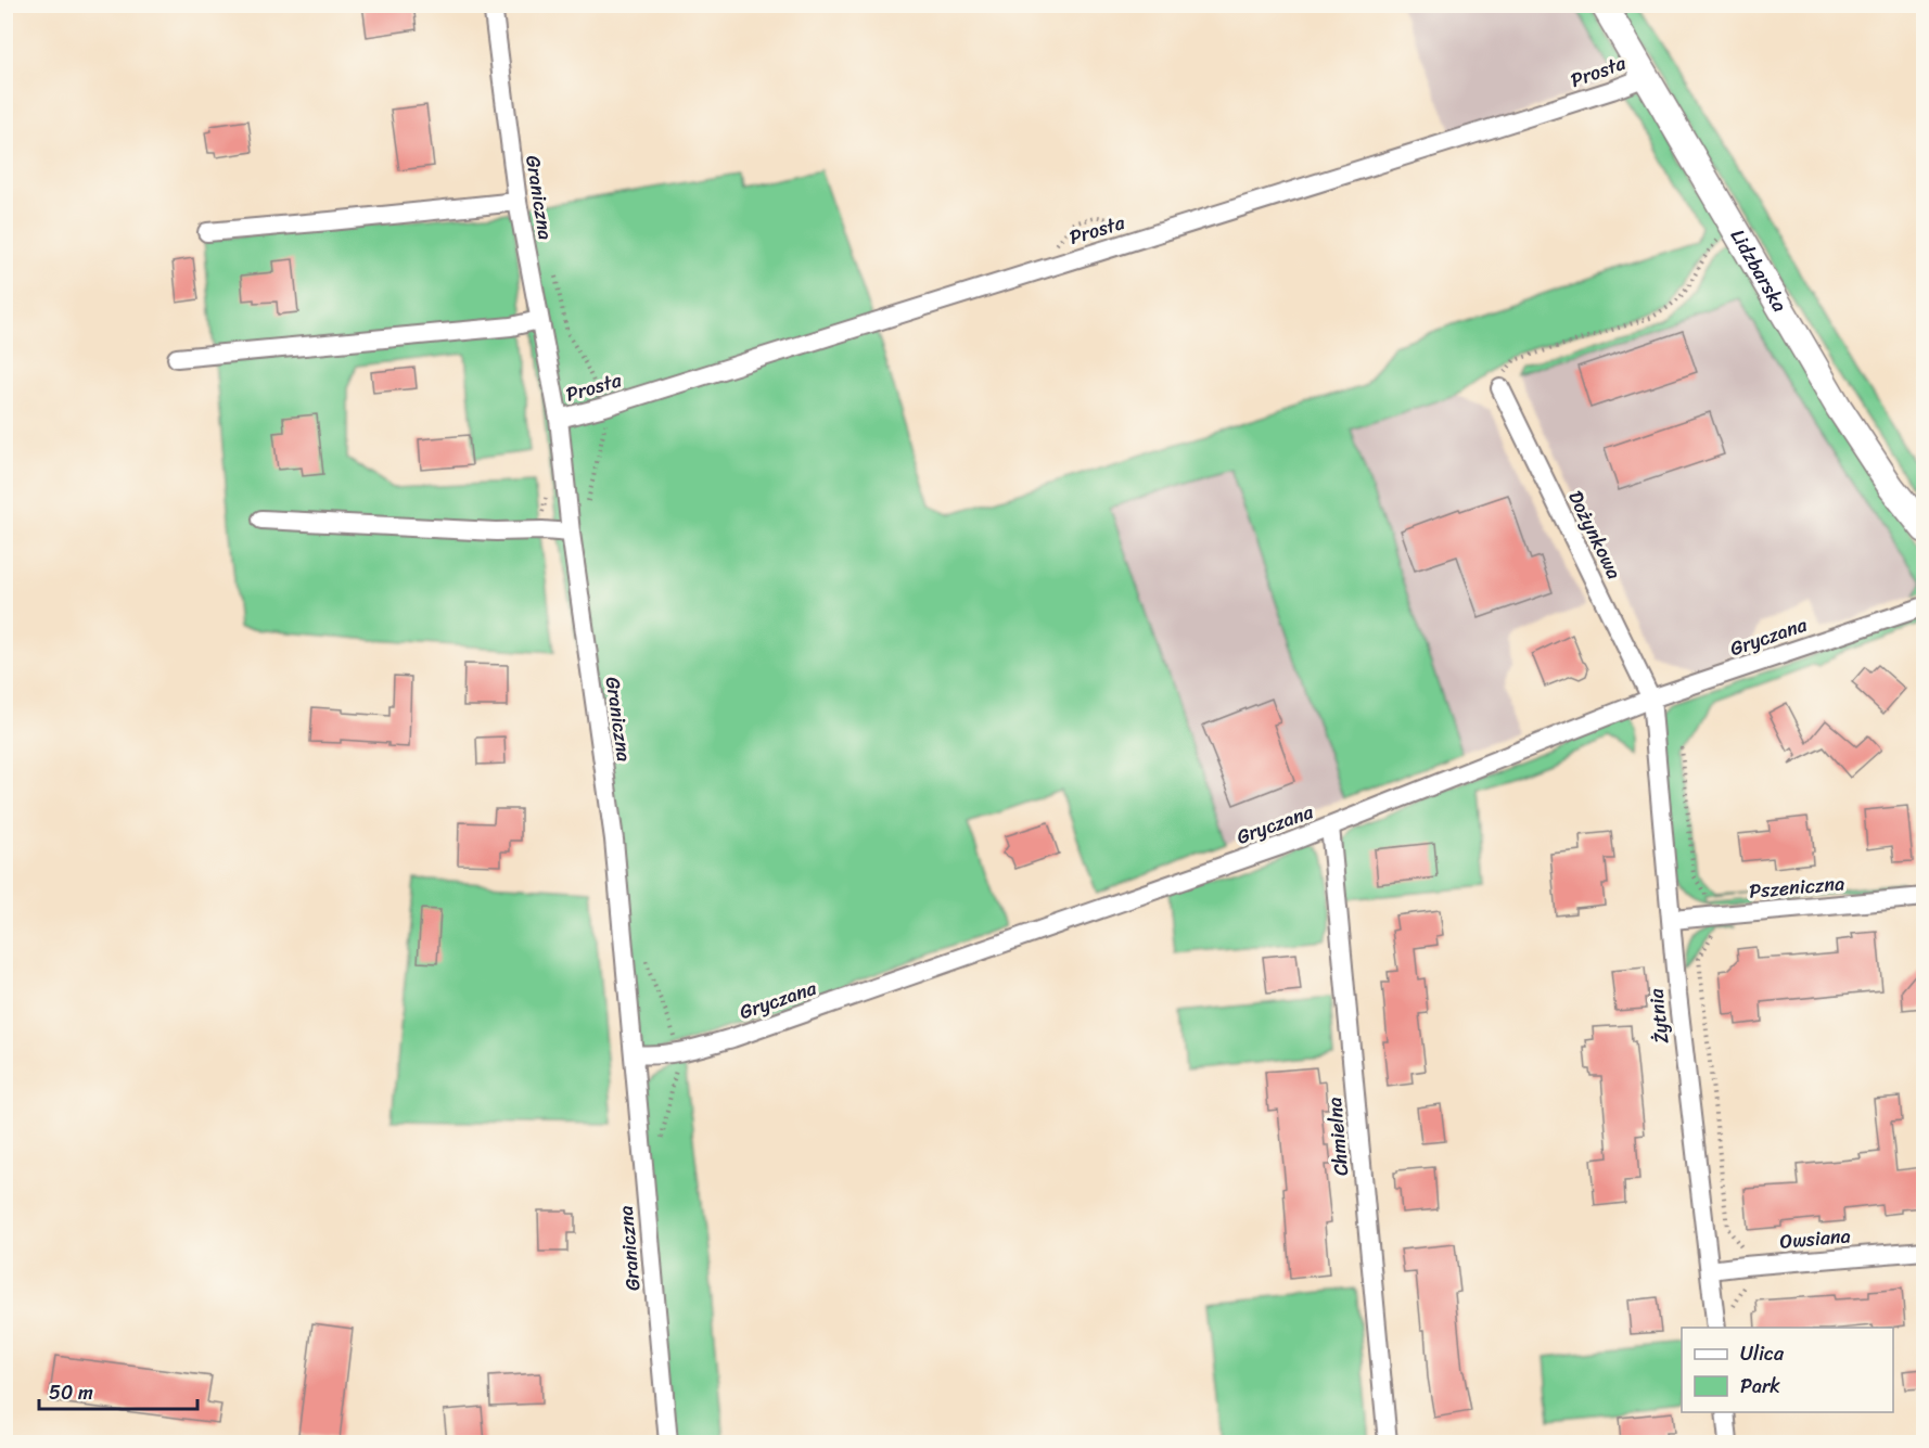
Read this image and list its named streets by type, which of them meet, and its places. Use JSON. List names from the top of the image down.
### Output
{
  "streets": {
    "main road": ["Lidzbarska"],
    "street": [
      "Prosta",
      "Graniczna",
      "Dożynkowa",
      "Gryczana",
      "Pszeniczna",
      "Żytnia",
      "Chmielna",
      "Owsiana"
    ]
  },
  "crossings": [
    ["Prosta", "Graniczna"],
    ["Prosta", "Lidzbarska"],
    ["Graniczna", "Gryczana"],
    ["Dożynkowa", "Gryczana"],
    ["Dożynkowa", "Żytnia"],
    ["Gryczana", "Żytnia"],
    ["Gryczana", "Chmielna"],
    ["Pszeniczna", "Żytnia"],
    ["Żytnia", "Owsiana"]
  ],
  "legend": ["Ulica", "Park"],
  "scale_bar": "50 m"
}
